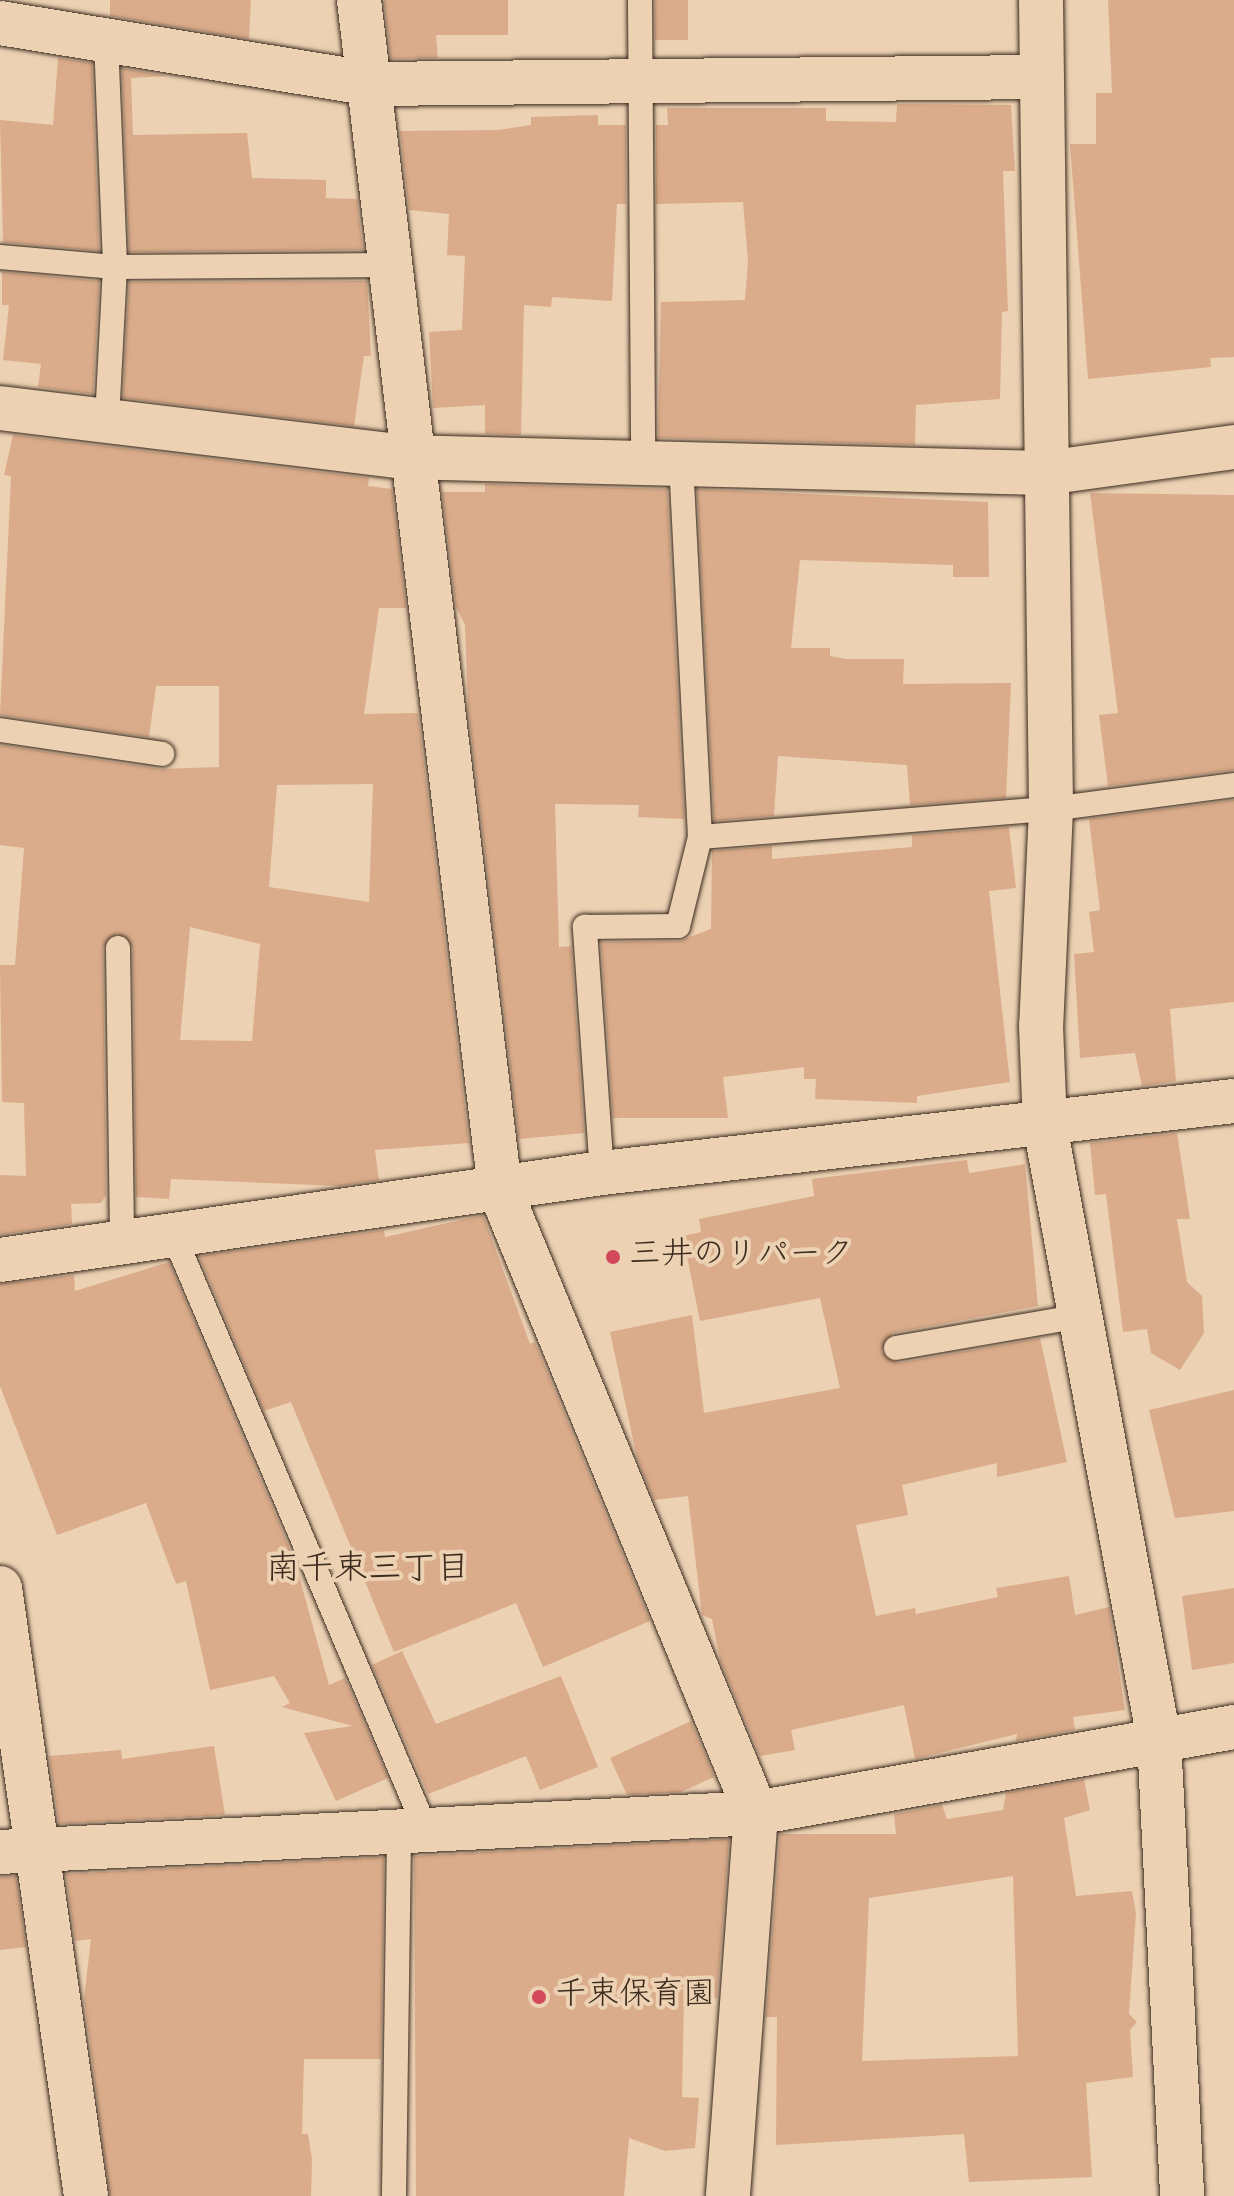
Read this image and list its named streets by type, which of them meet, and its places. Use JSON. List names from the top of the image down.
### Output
{
  "districts": ["南千束三丁目"],
  "places": ["三井のリパーク", "千束保育園"]
}
